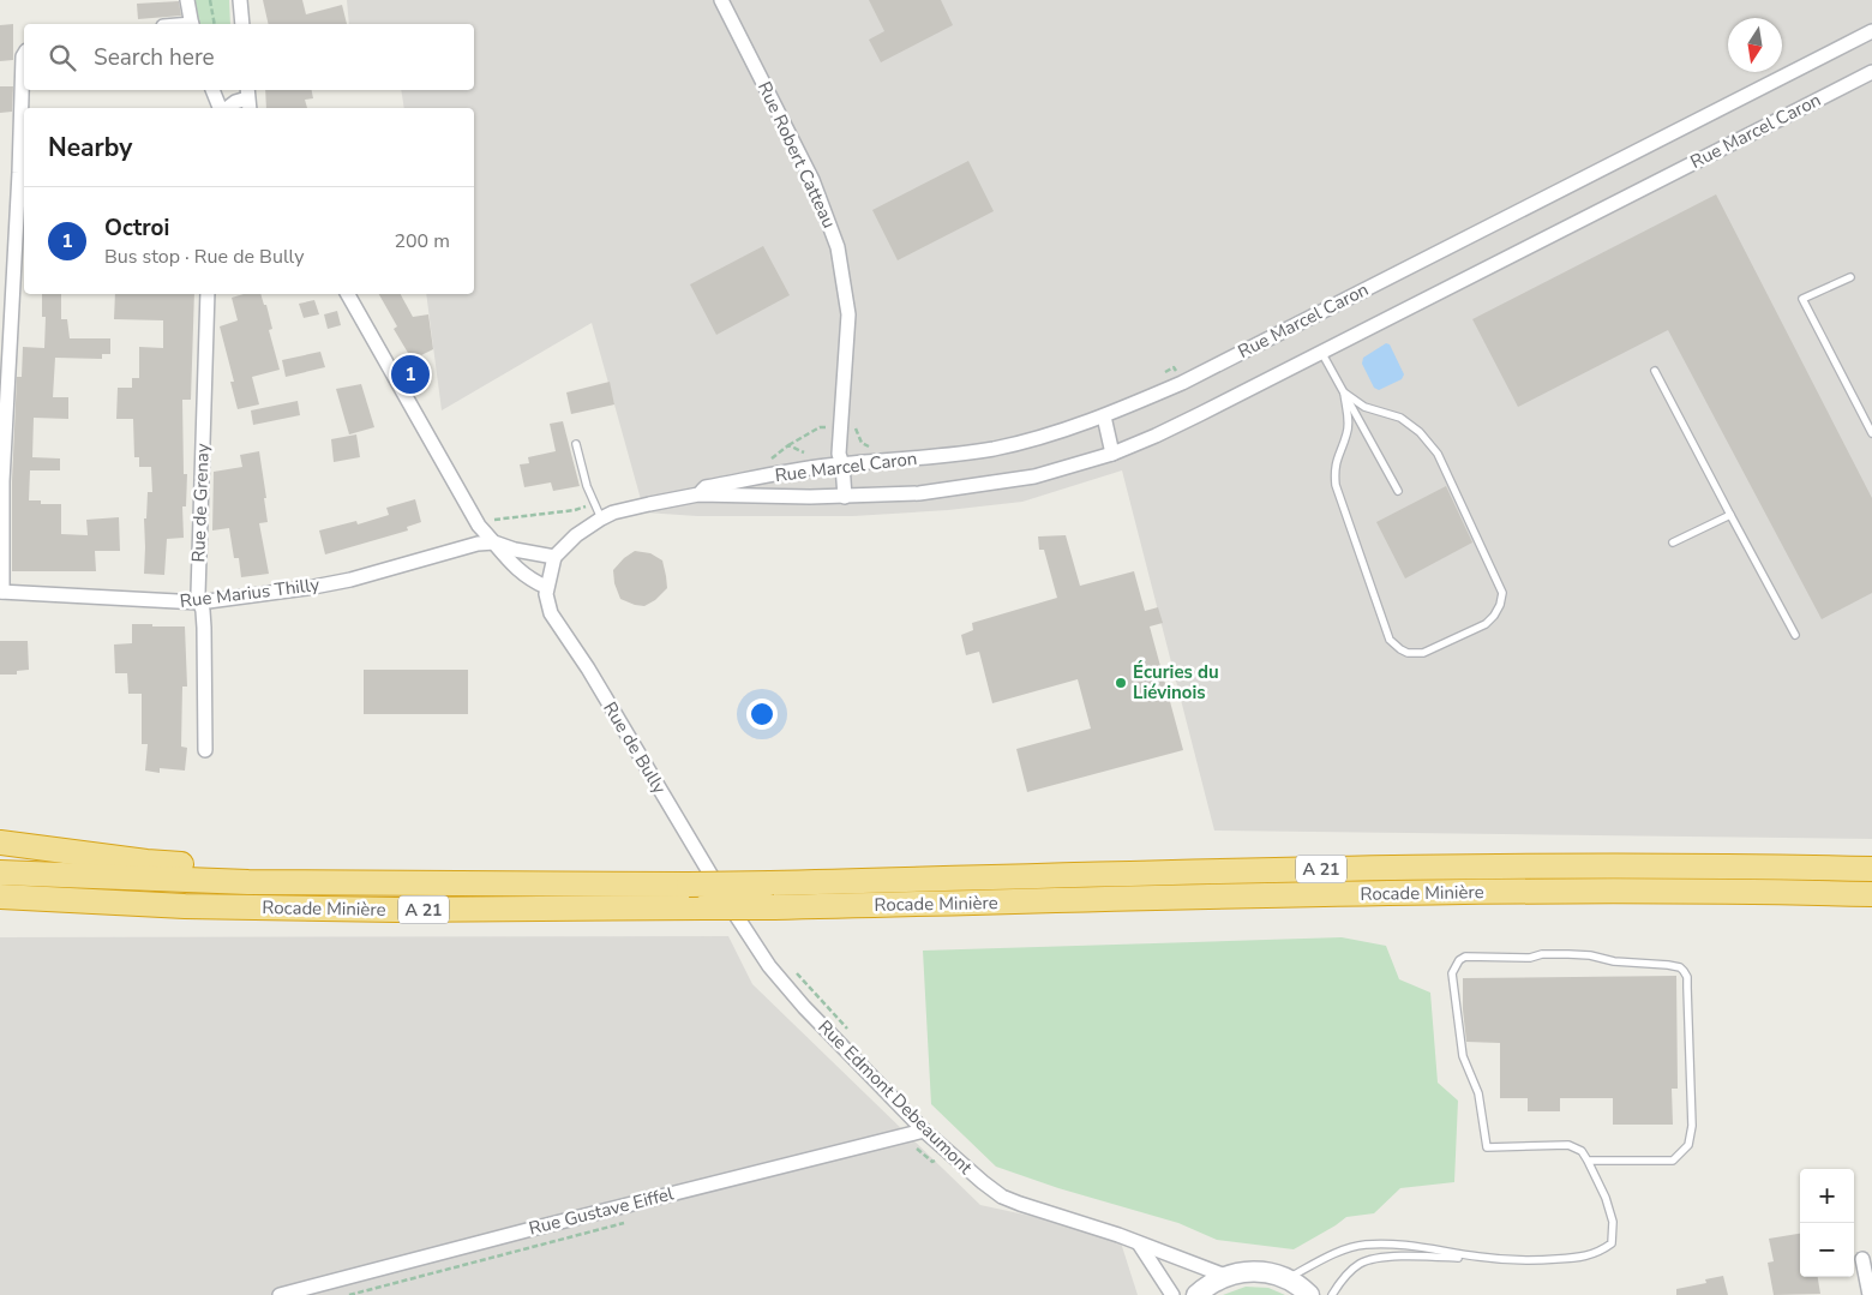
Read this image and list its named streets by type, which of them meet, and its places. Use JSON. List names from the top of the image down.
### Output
{
  "streets": {
    "highway": ["A 21", "Rocade Minière"],
    "street": [
      "Rue Marcel Caron",
      "Rue Robert Catteau",
      "Rue de Grenay",
      "Rue Marius Thilly",
      "Rue de Bully",
      "Rue Edmont Debeaumont",
      "Rue Gustave Eiffel"
    ]
  },
  "crossings": [
    ["Rue Marcel Caron", "Rue Robert Catteau"],
    ["Rue de Grenay", "Rue Marius Thilly"],
    ["Rue de Bully", "Rue Edmont Debeaumont"],
    ["Rue Edmont Debeaumont", "Rue Gustave Eiffel"]
  ],
  "places": ["Écuries du Liévinois"],
  "north": "bottom",
  "page": {
    "search": "Search here",
    "heading": "Nearby",
    "list": [
      {
        "mark": "1",
        "name": "Octroi",
        "note": "Bus stop · Rue de Bully",
        "value": "200 m"
      }
    ],
    "pins": "1",
    "map_buttons": ["+", "−"]
  }
}
